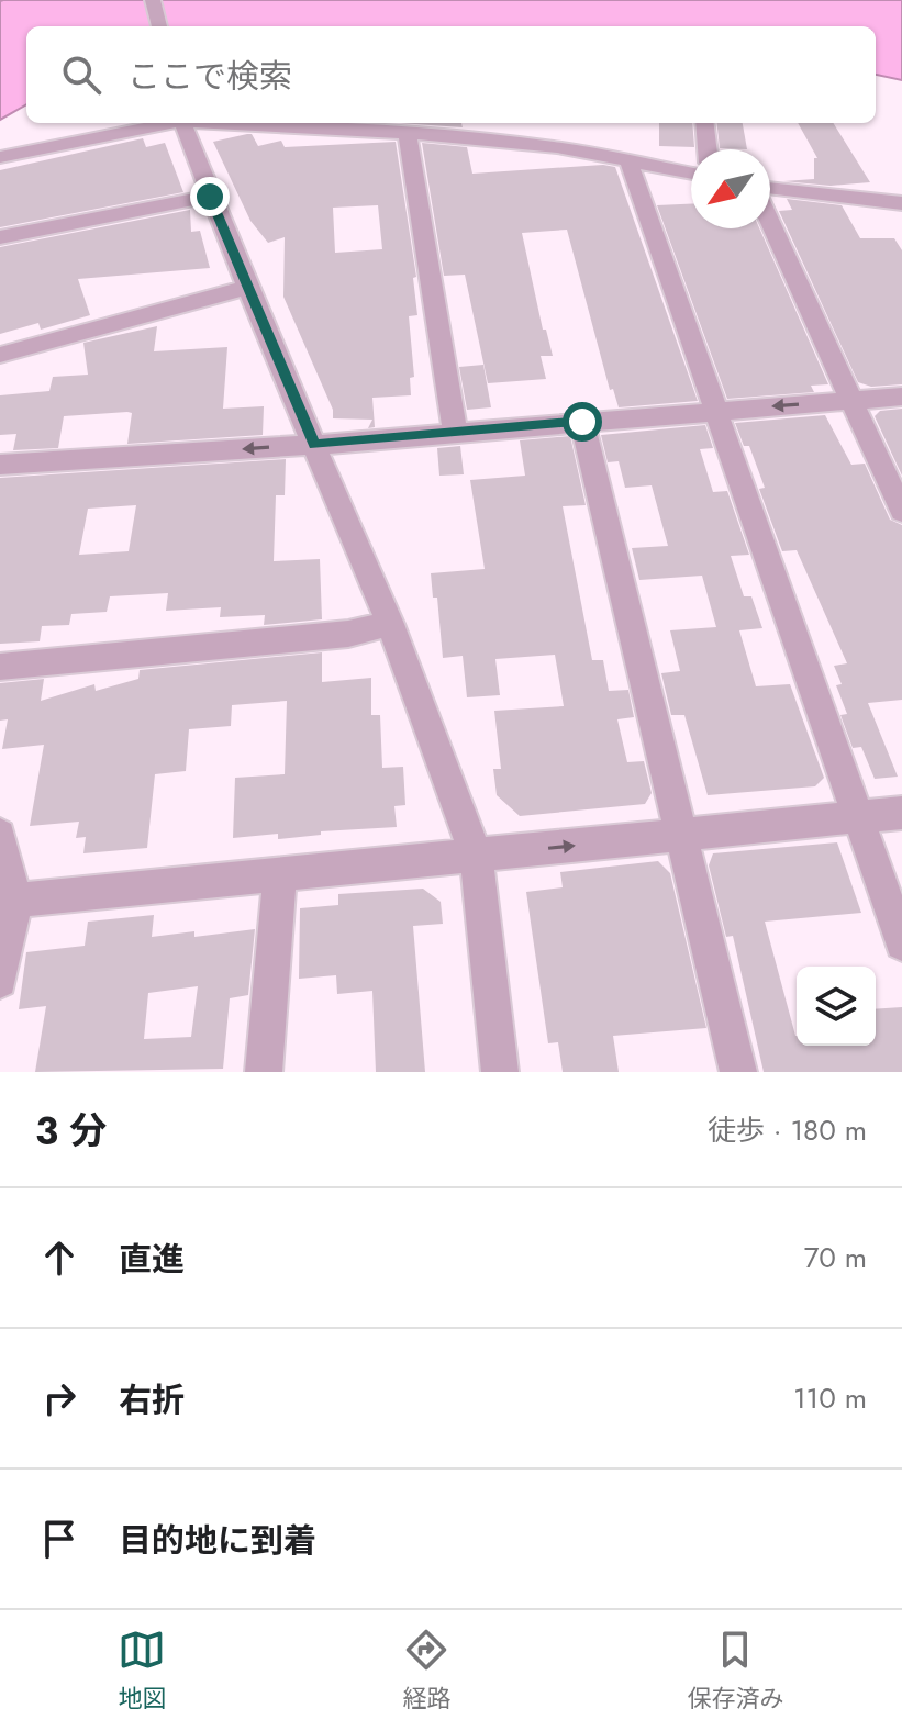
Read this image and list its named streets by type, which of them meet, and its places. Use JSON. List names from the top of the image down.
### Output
{
  "north": "bottom left",
  "page": {
    "search": "ここで検索",
    "heading": ["3 分", "徒歩 · 180 m"],
    "list": [
      ["直進", "70 m"],
      ["右折", "110 m"],
      "目的地に到着"
    ],
    "nav": ["地図", "経路", "保存済み"]
  }
}
